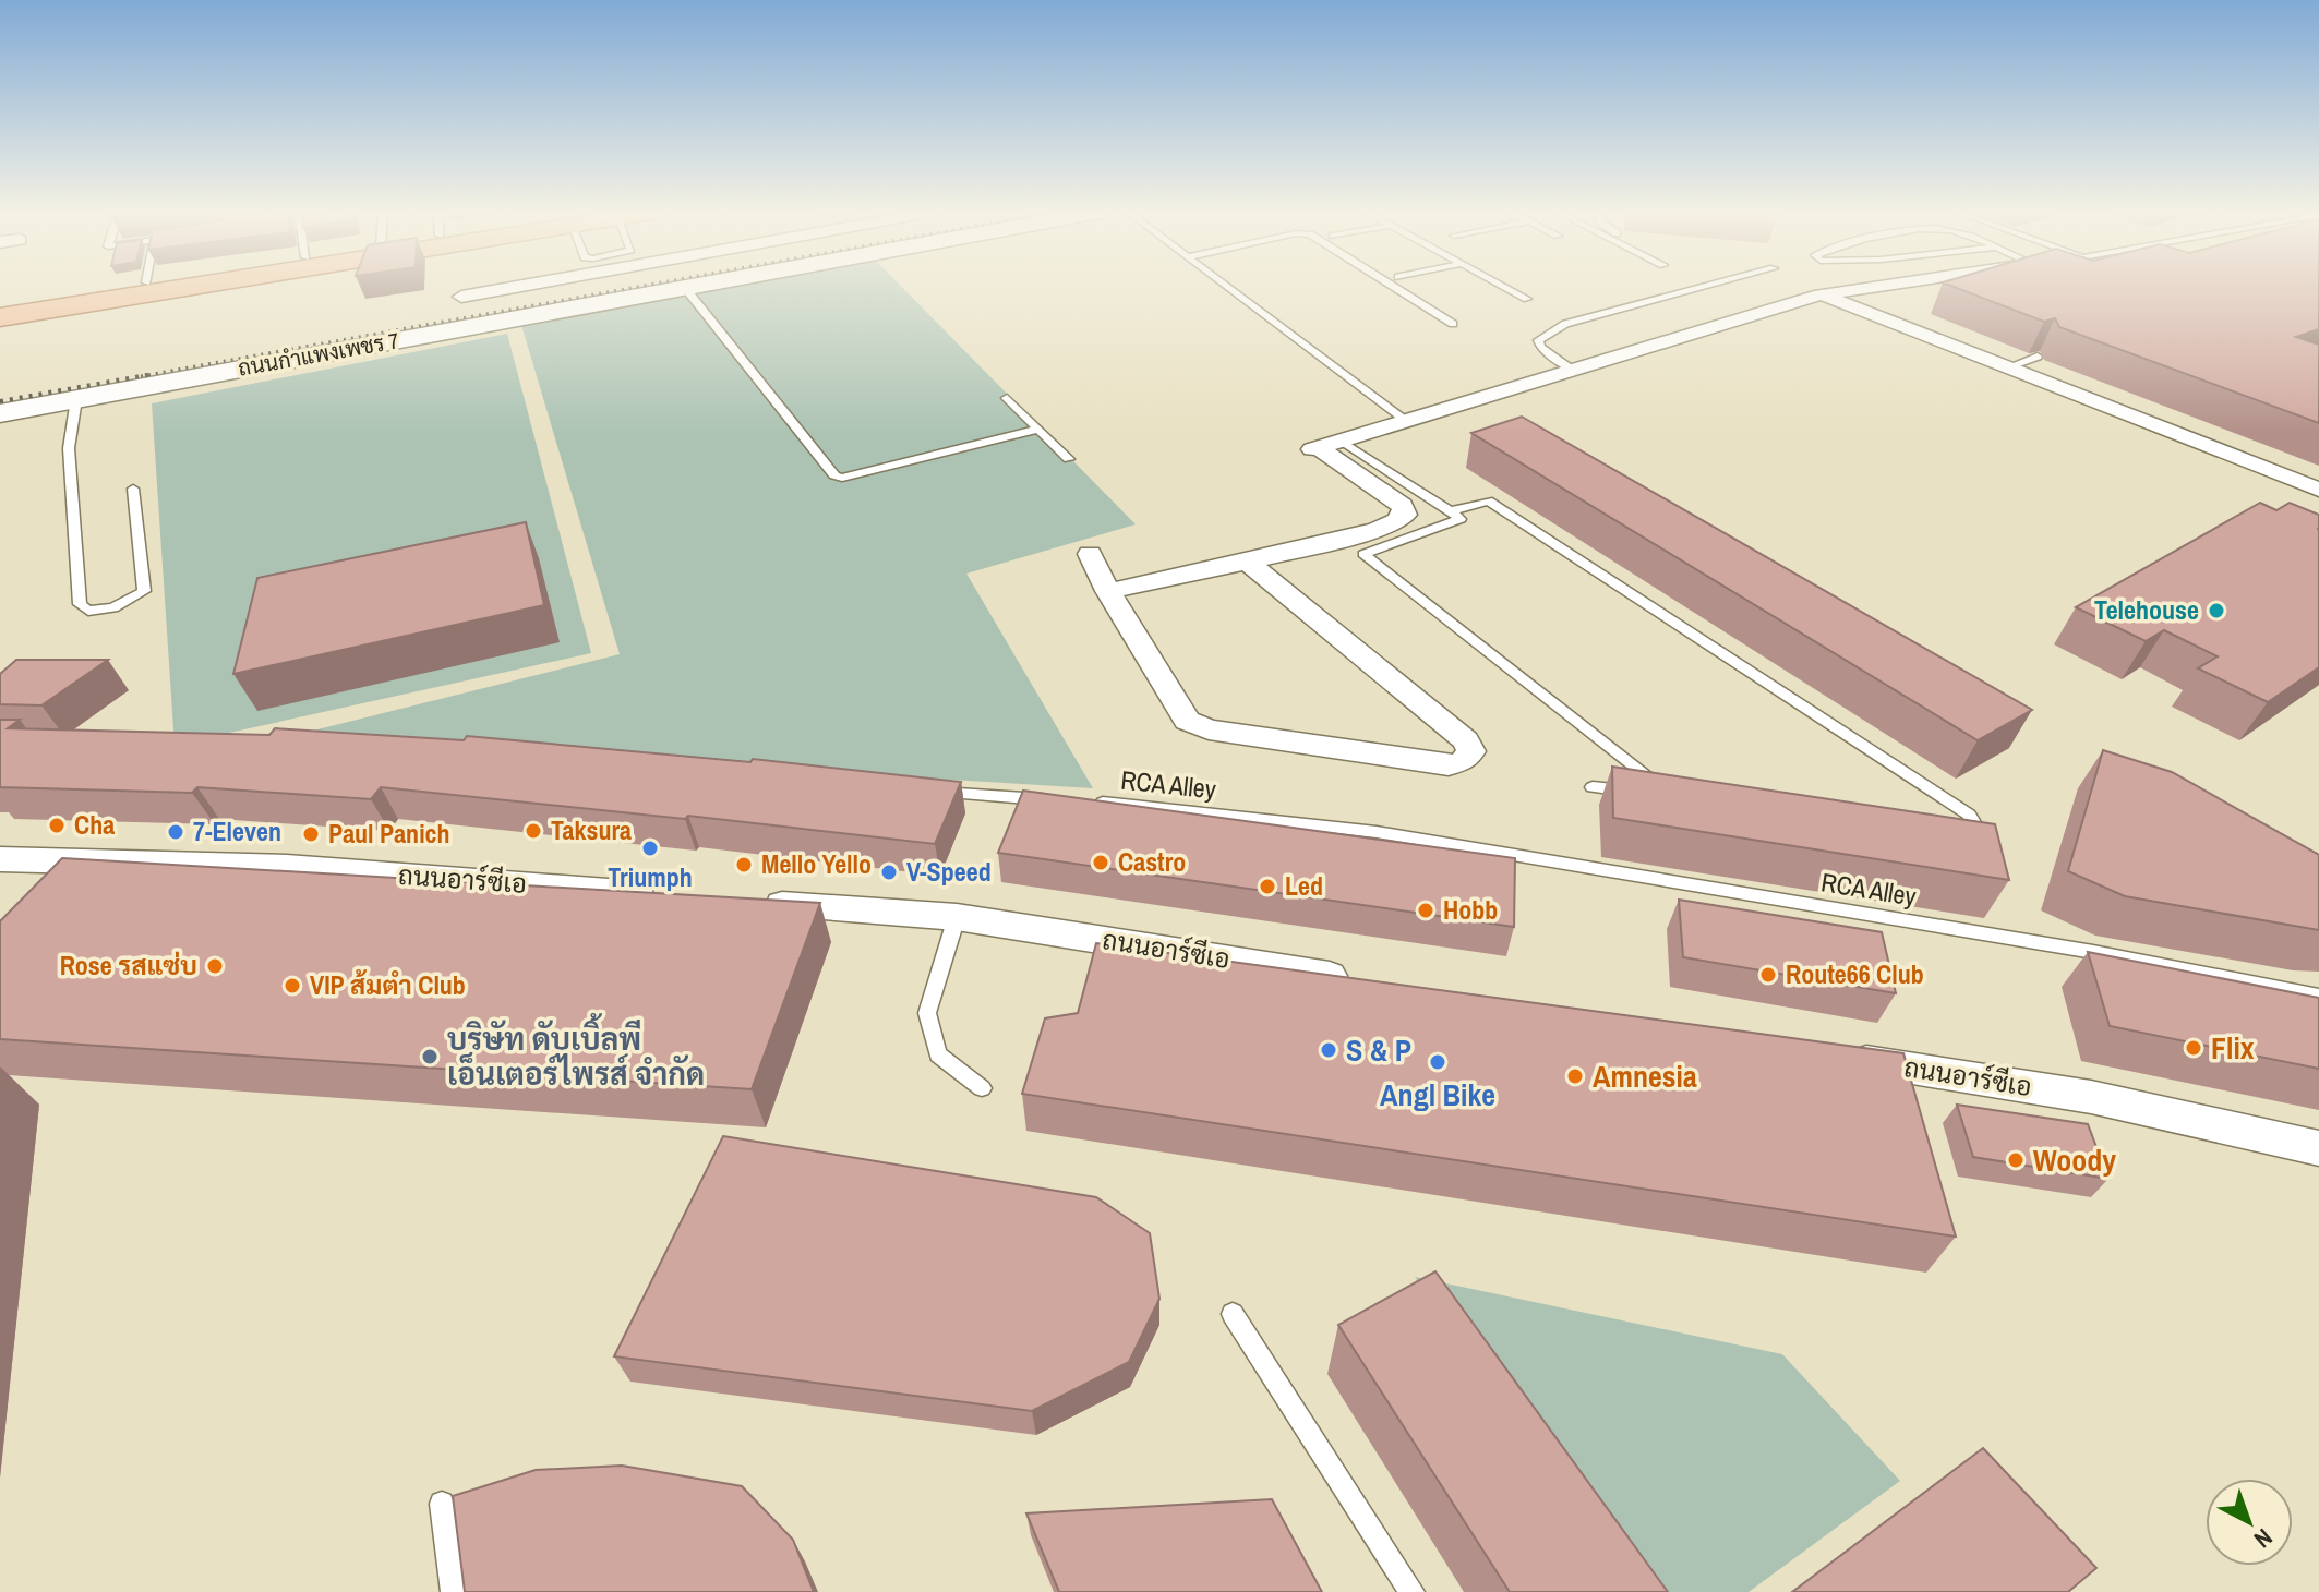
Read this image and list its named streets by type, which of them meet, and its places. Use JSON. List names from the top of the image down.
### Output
{
  "streets": {
    "street": ["ถนนกำแพงเพชร 7", "ถนนอาร์ซีเอ"],
    "lane": ["RCA Alley"]
  },
  "places": [
    "Telehouse",
    "Cha",
    "Taksura",
    "7-Eleven",
    "Paul Panich",
    "Triumph",
    "Castro",
    "Mello Yello",
    "V-Speed",
    "Led",
    "Hobb",
    "Rose รสแซ่บ",
    "Route66 Club",
    "VIP ส้มตำ Club",
    "Flix",
    "S & P",
    "บริษัท ดับเบิ้ลพี เอ็นเตอร์ไพรส์ จำกัด",
    "Angl Bike",
    "Amnesia",
    "Woody"
  ],
  "north": "bottom right"
}
